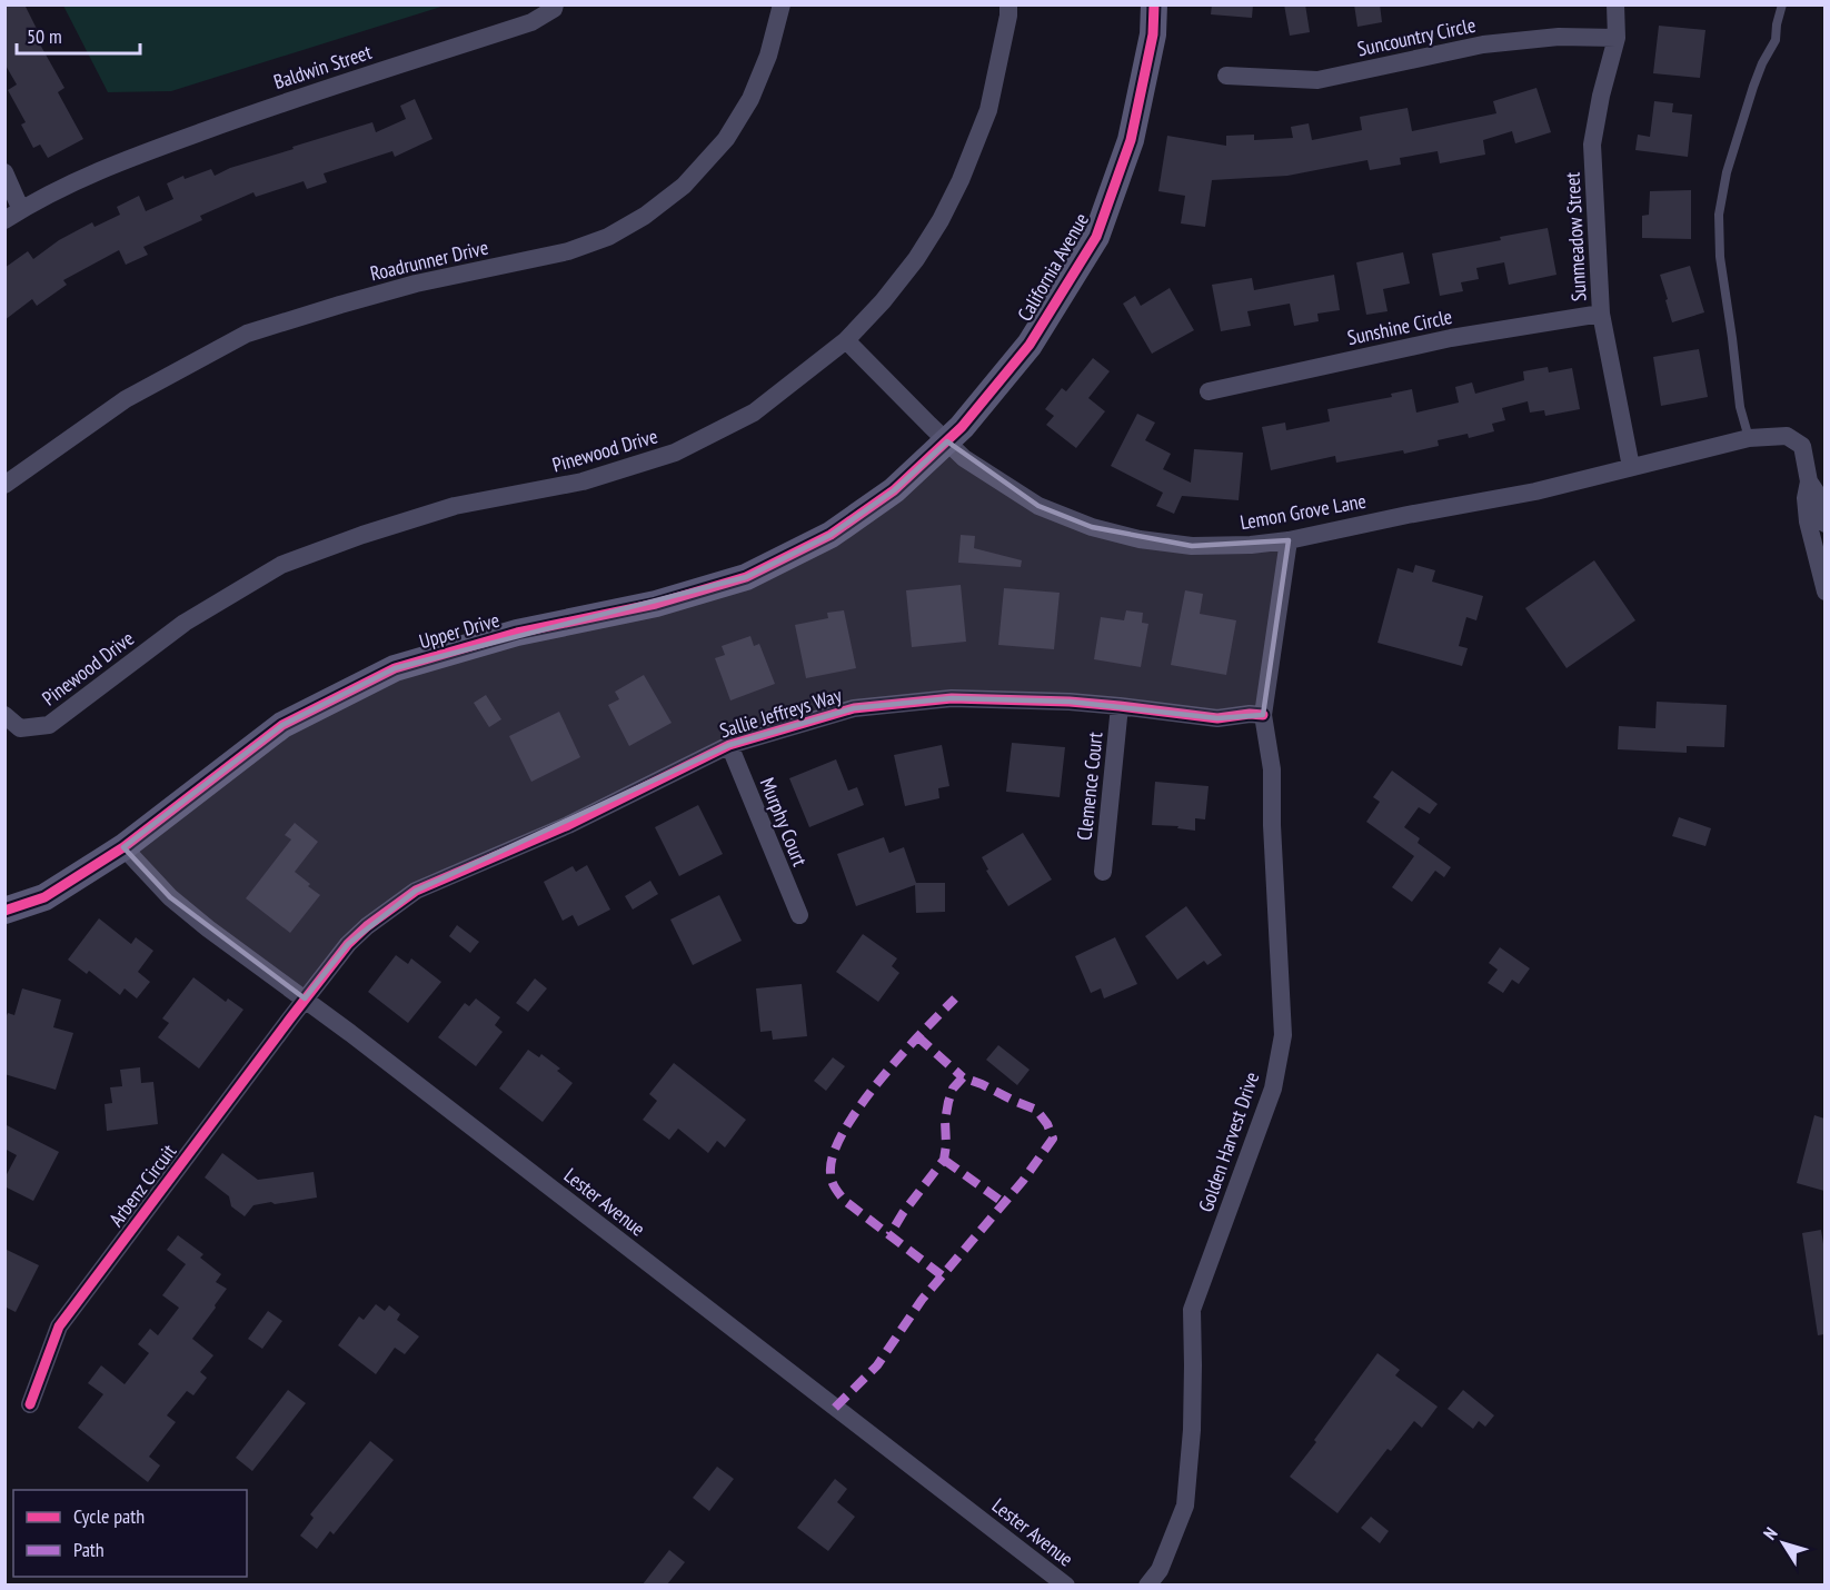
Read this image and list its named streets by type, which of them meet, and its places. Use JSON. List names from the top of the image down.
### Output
{
  "streets": {
    "main road": ["California Avenue", "Upper Drive"],
    "street": [
      "Suncountry Circle",
      "Baldwin Street",
      "Sunmeadow Street",
      "Roadrunner Drive",
      "Sunshine Circle",
      "Pinewood Drive",
      "Lemon Grove Lane",
      "Sallie Jeffreys Way",
      "Clemence Court",
      "Murphy Court",
      "Golden Harvest Drive",
      "Arbenz Circuit",
      "Lester Avenue"
    ]
  },
  "crossings": [
    ["Suncountry Circle", "Sunmeadow Street"],
    ["Sunmeadow Street", "Sunshine Circle"],
    ["Sunmeadow Street", "Lemon Grove Lane"],
    ["California Avenue", "Lemon Grove Lane"],
    ["California Avenue", "Upper Drive"],
    ["Pinewood Drive", "Lemon Grove Lane"],
    ["Lemon Grove Lane", "Upper Drive"],
    ["Lemon Grove Lane", "Golden Harvest Drive"],
    ["Upper Drive", "Lester Avenue"],
    ["Sallie Jeffreys Way", "Clemence Court"],
    ["Sallie Jeffreys Way", "Murphy Court"],
    ["Sallie Jeffreys Way", "Golden Harvest Drive"],
    ["Sallie Jeffreys Way", "Arbenz Circuit"],
    ["Sallie Jeffreys Way", "Lester Avenue"],
    ["Arbenz Circuit", "Lester Avenue"]
  ],
  "legend": ["Cycle path", "Path"],
  "scale_bar": "50 m",
  "north": "top left"
}
